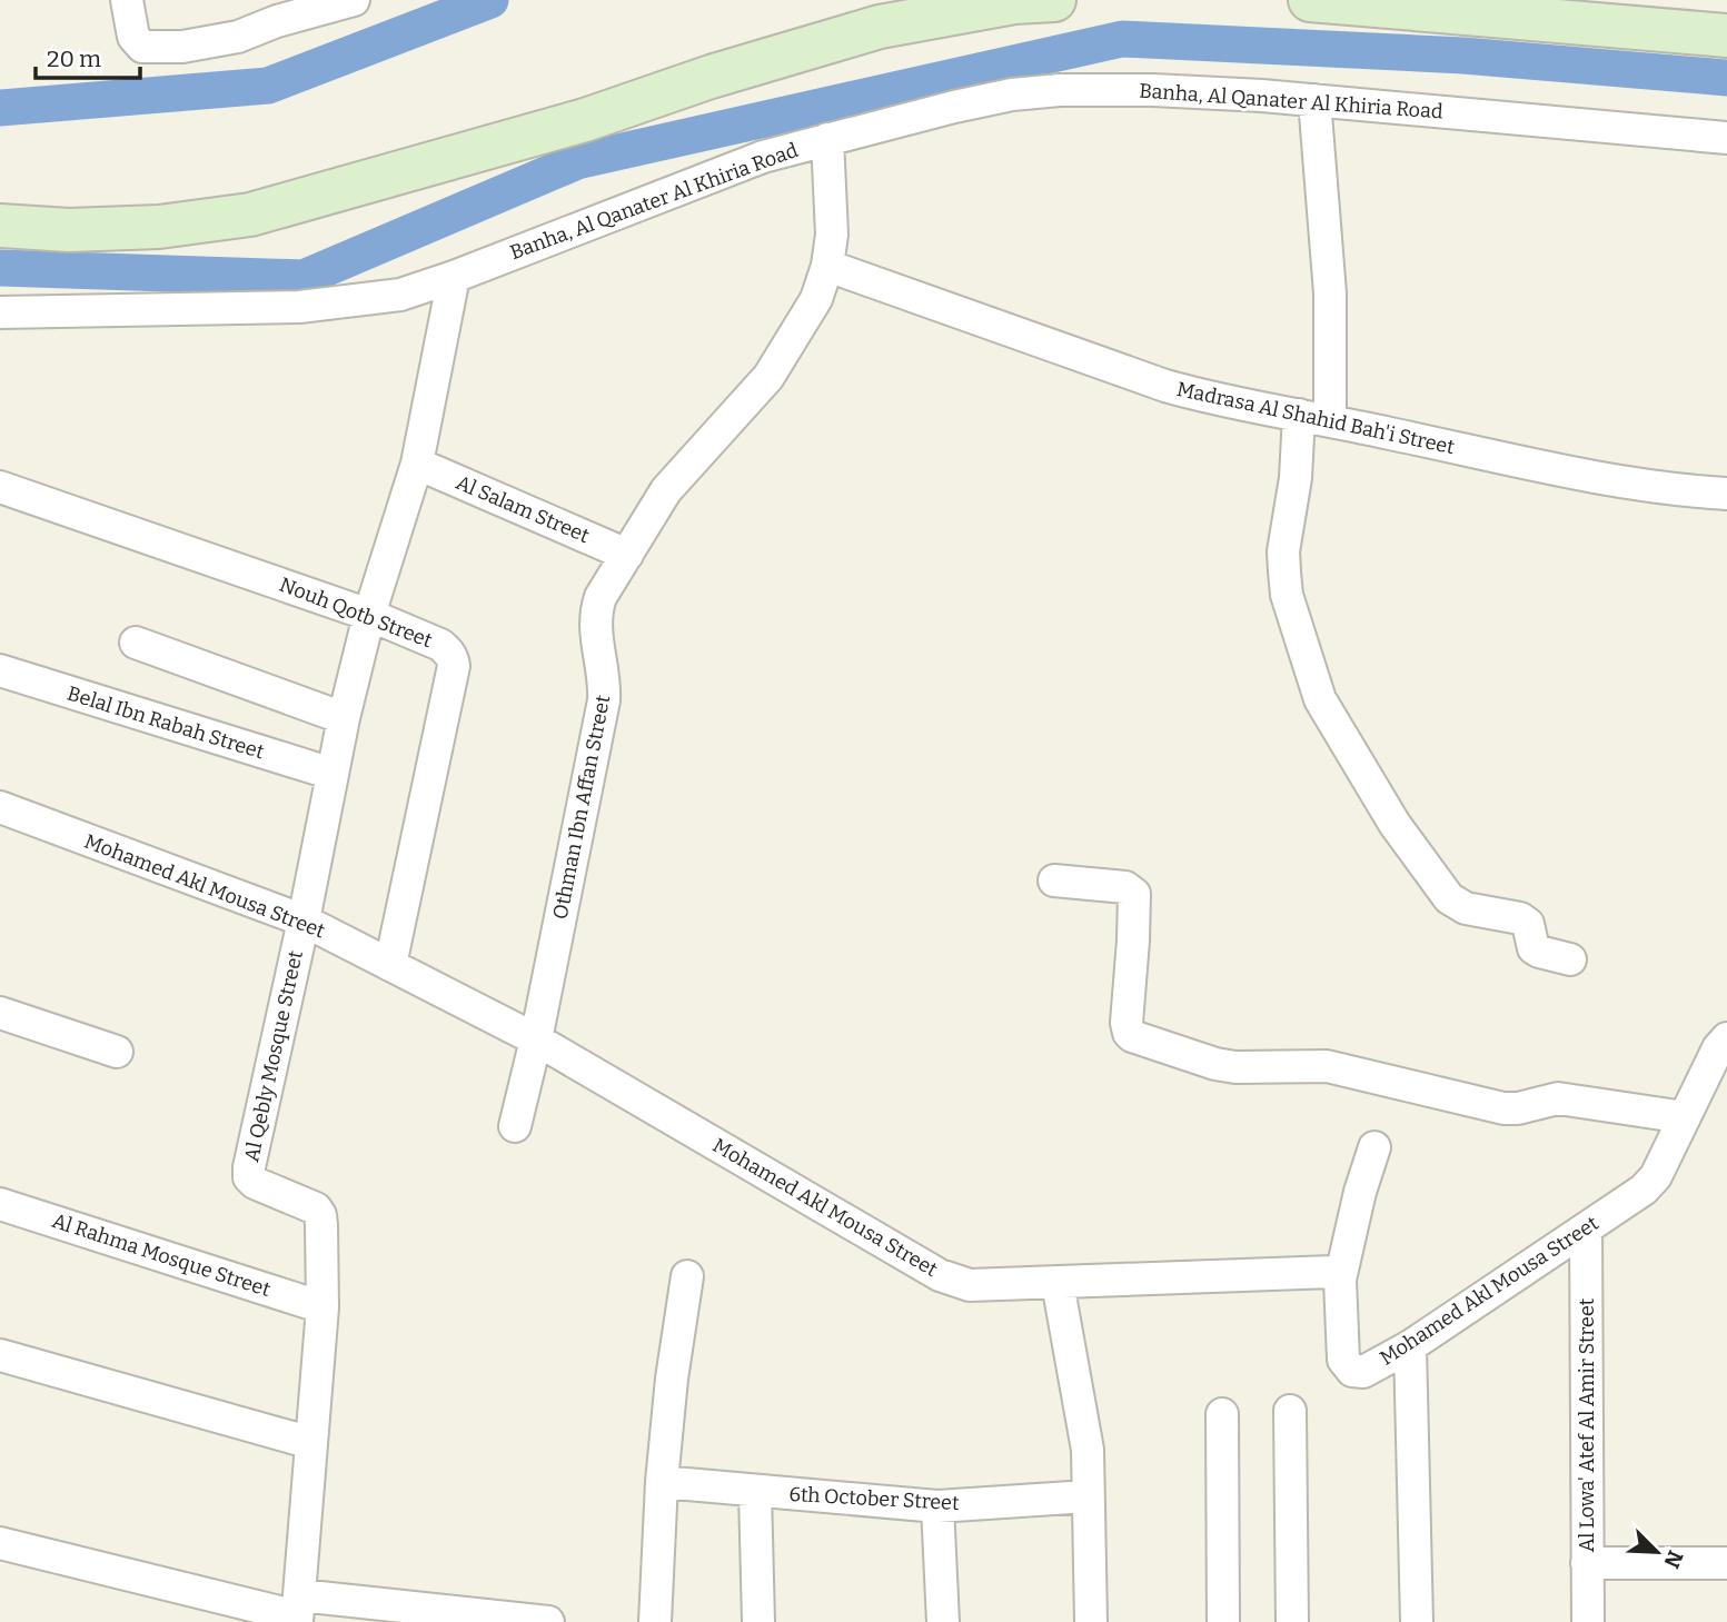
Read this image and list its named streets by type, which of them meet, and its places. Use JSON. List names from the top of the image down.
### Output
{
  "streets": {
    "street": [
      "Banha, Al Qanater Al Khiria Road",
      "Madrasa Al Shahid Bah'i Street",
      "Al Salam Street",
      "Nouh Qotb Street",
      "Belal Ibn Rabah Street",
      "Othman Ibn Affan Street",
      "Mohamed Akl Mousa Street",
      "Al Qebly Mosque Street",
      "Al Rahma Mosque Street",
      "Al Lowa' Atef Al Amir Street",
      "6th October Street"
    ]
  },
  "crossings": [
    ["Banha, Al Qanater Al Khiria Road", "Othman Ibn Affan Street"],
    ["Banha, Al Qanater Al Khiria Road", "Al Qebly Mosque Street"],
    ["Madrasa Al Shahid Bah'i Street", "Othman Ibn Affan Street"],
    ["Al Salam Street", "Othman Ibn Affan Street"],
    ["Al Salam Street", "Al Qebly Mosque Street"],
    ["Nouh Qotb Street", "Mohamed Akl Mousa Street"],
    ["Nouh Qotb Street", "Al Qebly Mosque Street"],
    ["Belal Ibn Rabah Street", "Al Qebly Mosque Street"],
    ["Othman Ibn Affan Street", "Mohamed Akl Mousa Street"],
    ["Mohamed Akl Mousa Street", "Al Qebly Mosque Street"],
    ["Mohamed Akl Mousa Street", "Al Lowa' Atef Al Amir Street"],
    ["Al Qebly Mosque Street", "Al Rahma Mosque Street"]
  ],
  "scale_bar": "20 m",
  "north": "bottom right"
}
